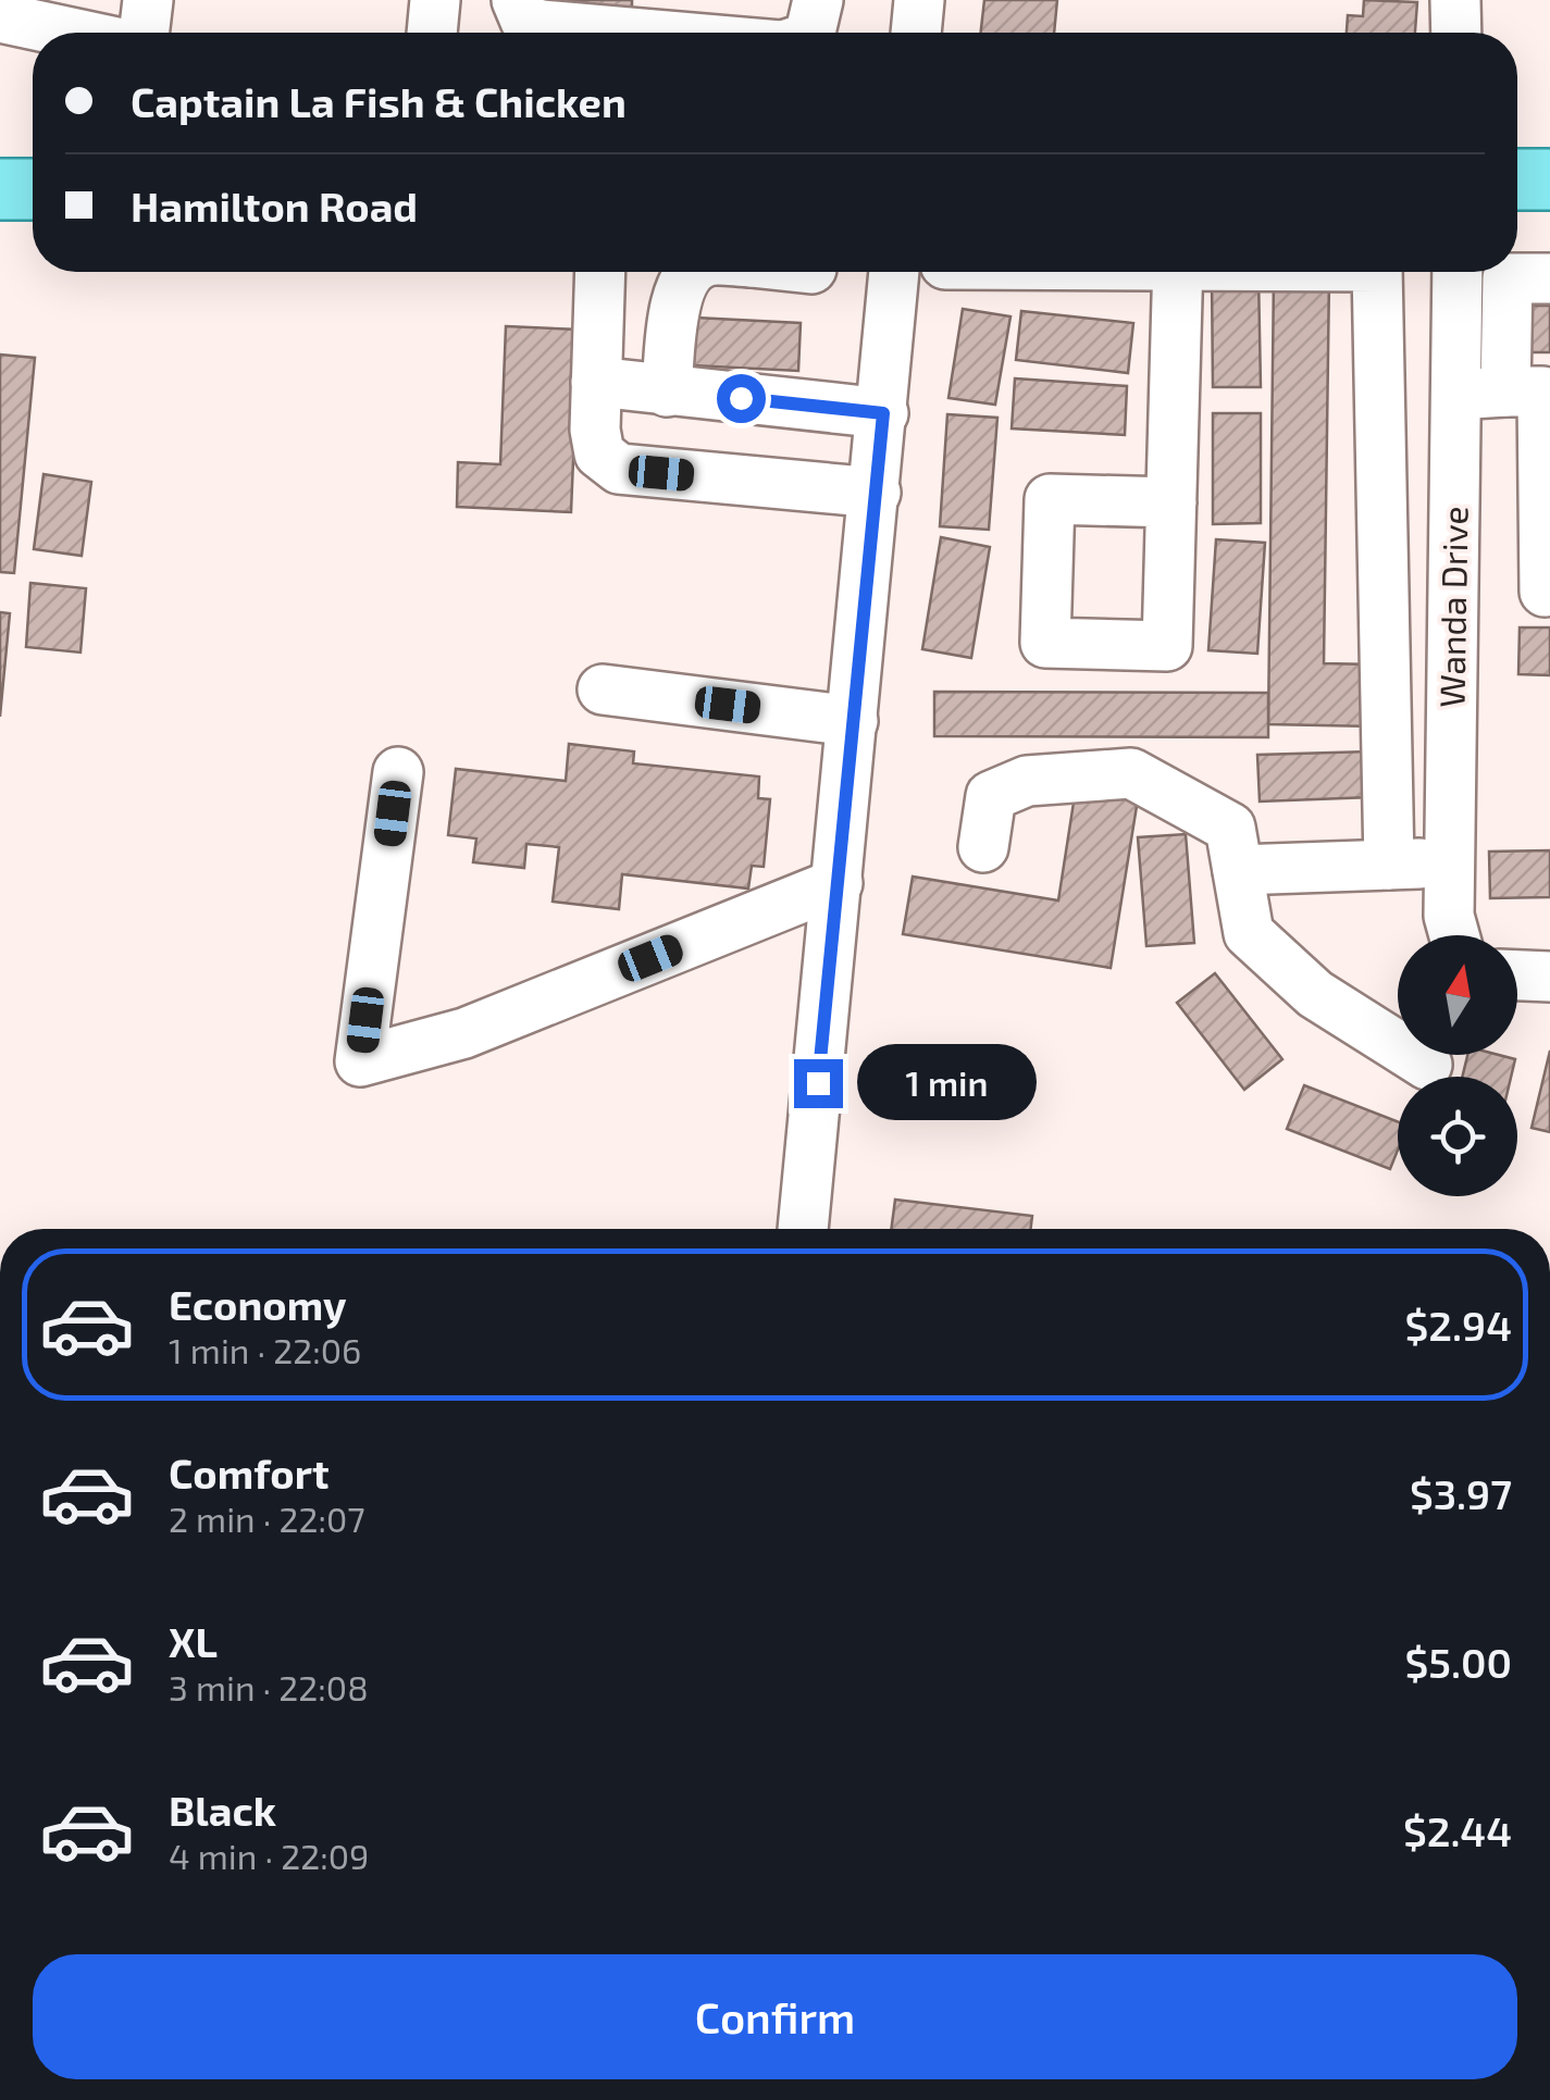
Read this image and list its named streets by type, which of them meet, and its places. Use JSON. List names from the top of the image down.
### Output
{
  "streets": {
    "street": ["Wanda Drive"]
  },
  "north": "top",
  "page": {
    "banner": ["Captain La Fish & Chicken", "Hamilton Road"],
    "bubble": "1 min",
    "list": [
      {
        "name": "Economy",
        "note": "1 min · 22:06",
        "value": "$2.94"
      },
      {
        "name": "Comfort",
        "note": "2 min · 22:07",
        "value": "$3.97"
      },
      {
        "name": "XL",
        "note": "3 min · 22:08",
        "value": "$5.00"
      },
      {
        "name": "Black",
        "note": "4 min · 22:09",
        "value": "$2.44"
      }
    ],
    "buttons": "Confirm"
  }
}
